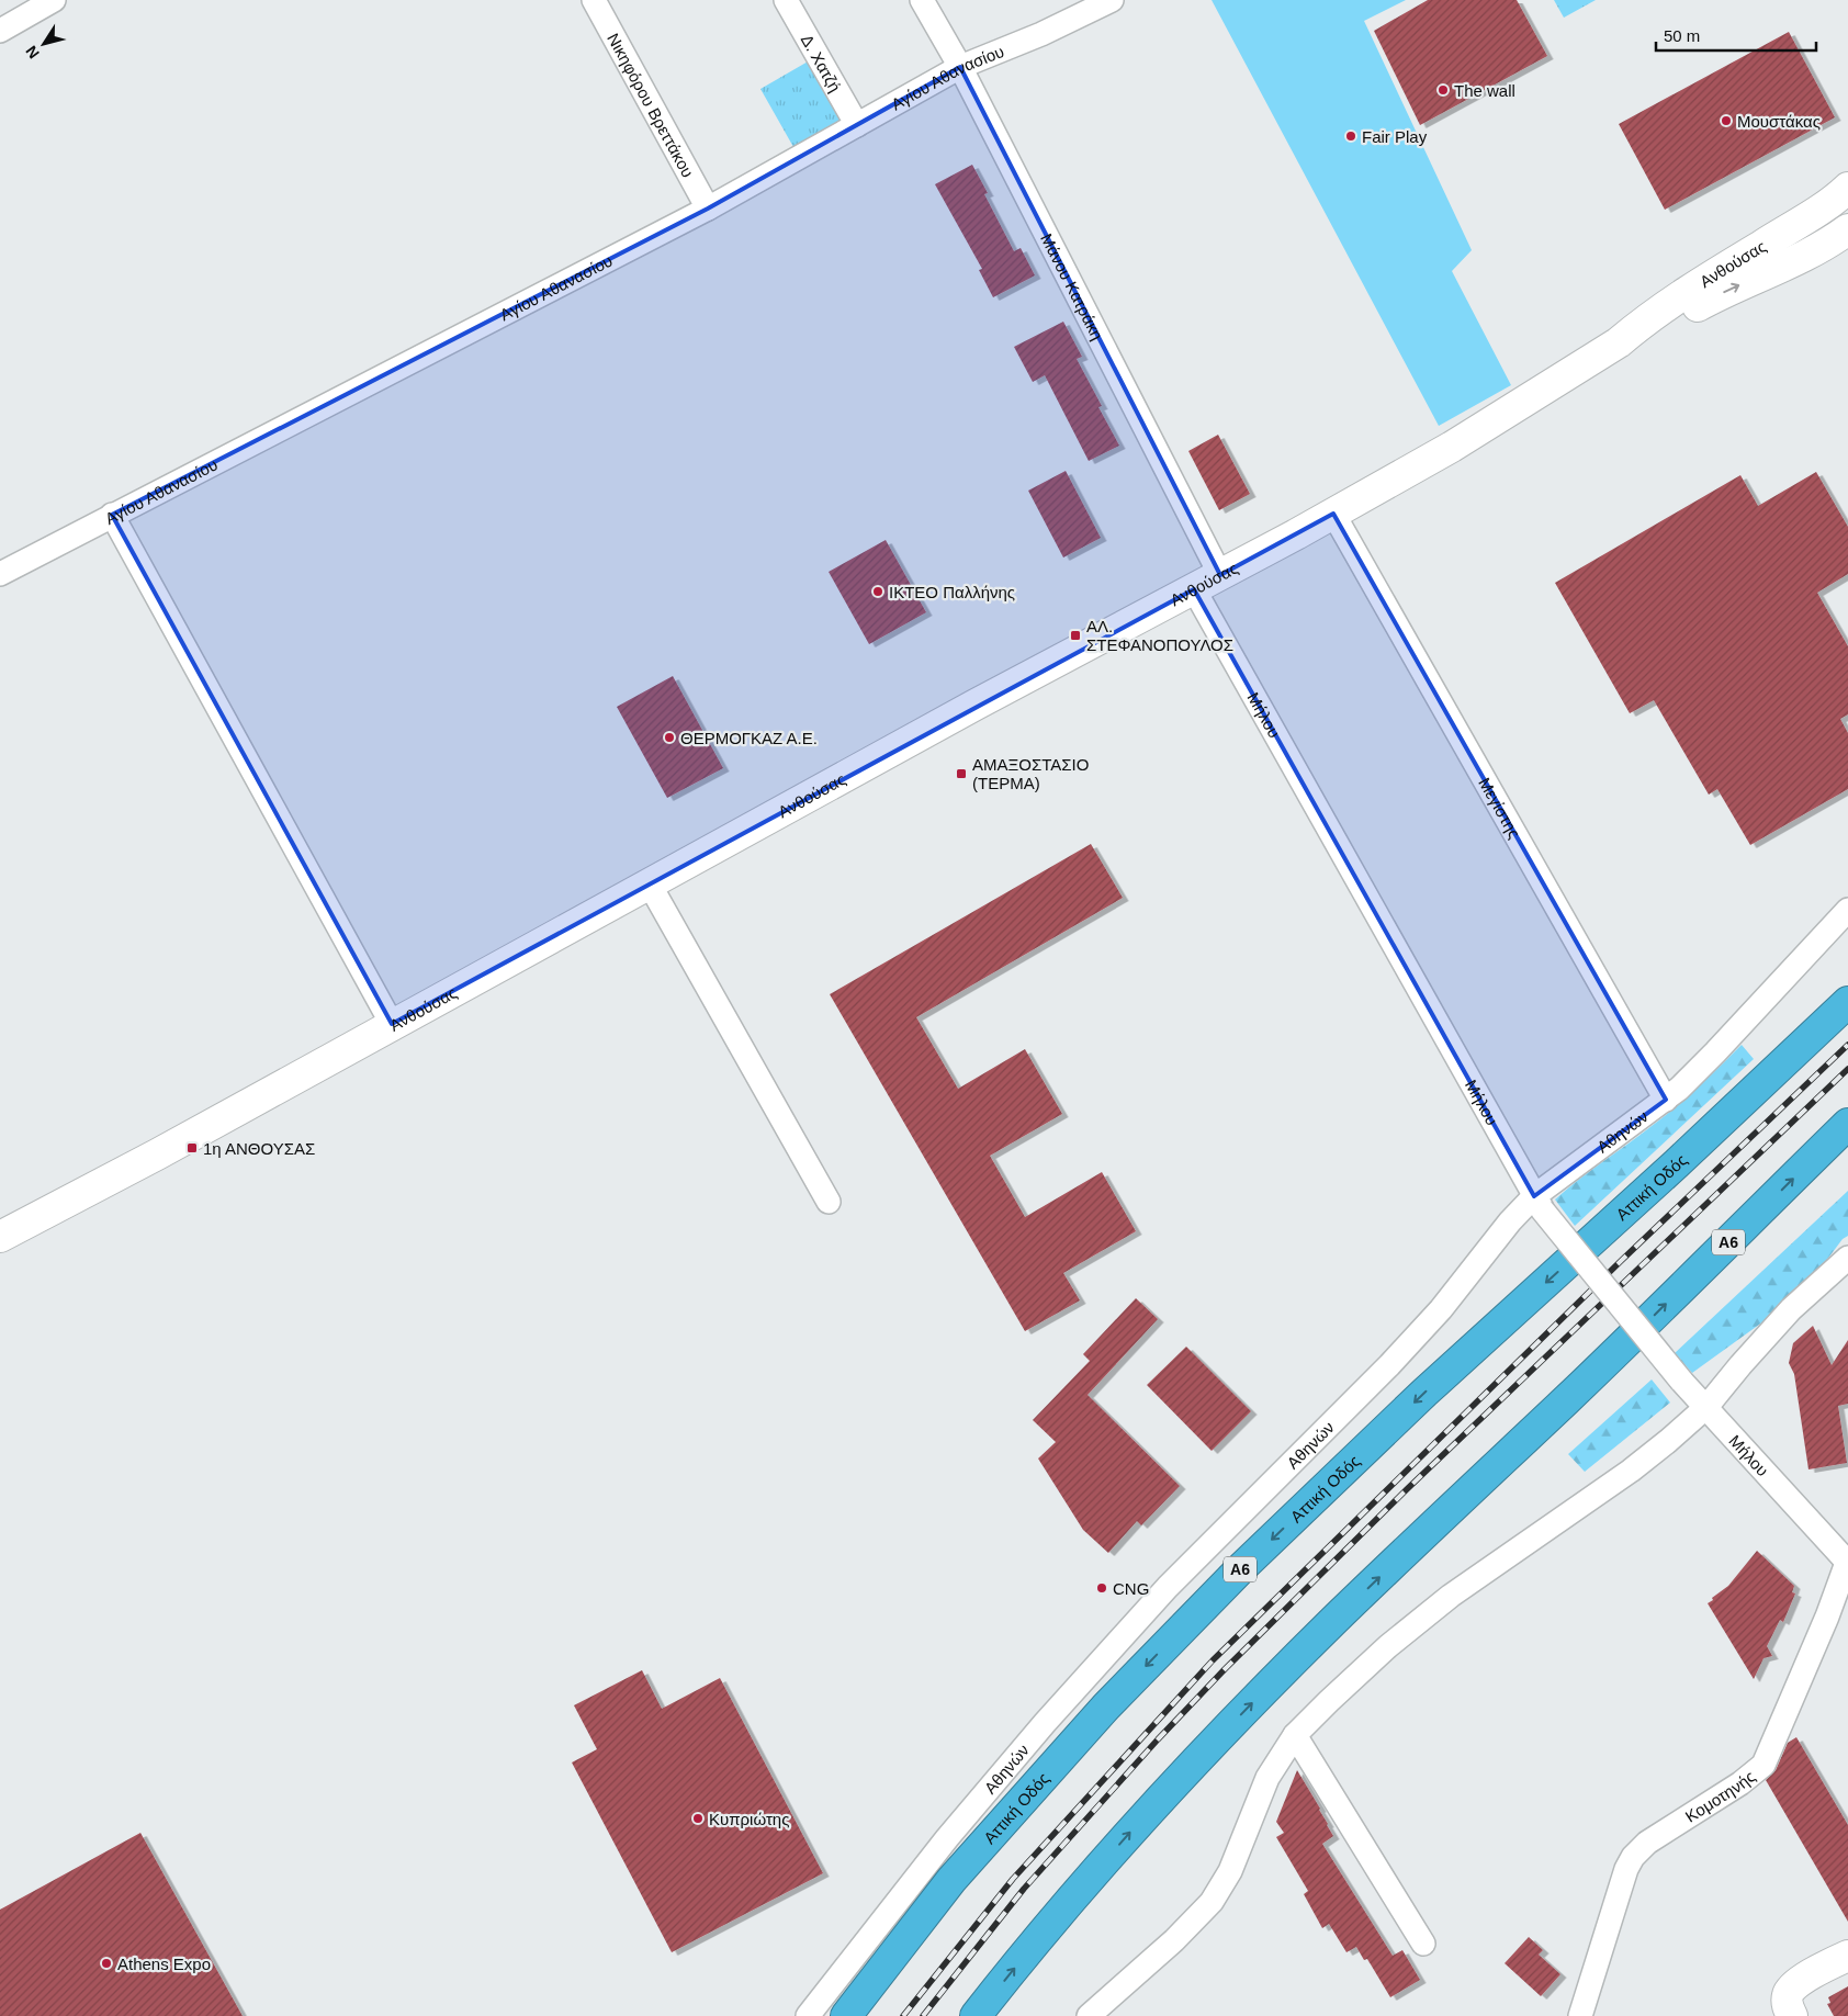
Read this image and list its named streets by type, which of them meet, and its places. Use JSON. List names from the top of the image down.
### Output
{
  "streets": {
    "highway": ["Αττική Οδός", "Α6"],
    "street": [
      "Δ. Χατζή",
      "Αγίου Αθανασίου",
      "Νικηφόρου Βρεττάκου",
      "Ανθούσας",
      "Μάνου Κατράκη",
      "Μήλου",
      "Μεγίστης",
      "Αθηνών",
      "Κομοτηνής"
    ]
  },
  "crossings": [
    ["Δ. Χατζή", "Αγίου Αθανασίου"],
    ["Αγίου Αθανασίου", "Νικηφόρου Βρεττάκου"],
    ["Αγίου Αθανασίου", "Μάνου Κατράκη"],
    ["Ανθούσας", "Μάνου Κατράκη"],
    ["Ανθούσας", "Μήλου"],
    ["Ανθούσας", "Μεγίστης"],
    ["Μήλου", "Αθηνών"],
    ["Μήλου", "Κομοτηνής"],
    ["Μεγίστης", "Αθηνών"]
  ],
  "places": {
    "other": [
      "The wall",
      "Μουστάκας",
      "Fair Play",
      "ΙΚΤΕΟ Παλλήνης",
      "ΘΕΡΜΟΓΚΑΖ Α.Ε.",
      "CNG",
      "Κυπριώτης",
      "Athens Expo"
    ],
    "transit": ["ΑΛ. ΣΤΕΦΑΝΟΠΟΥΛΟΣ", "ΑΜΑΞΟΣΤΑΣΙΟ (ΤΕΡΜΑ)", "1η ΑΝΘΟΥΣΑΣ"]
  },
  "scale_bar": "50 m",
  "north": "bottom left"
}
